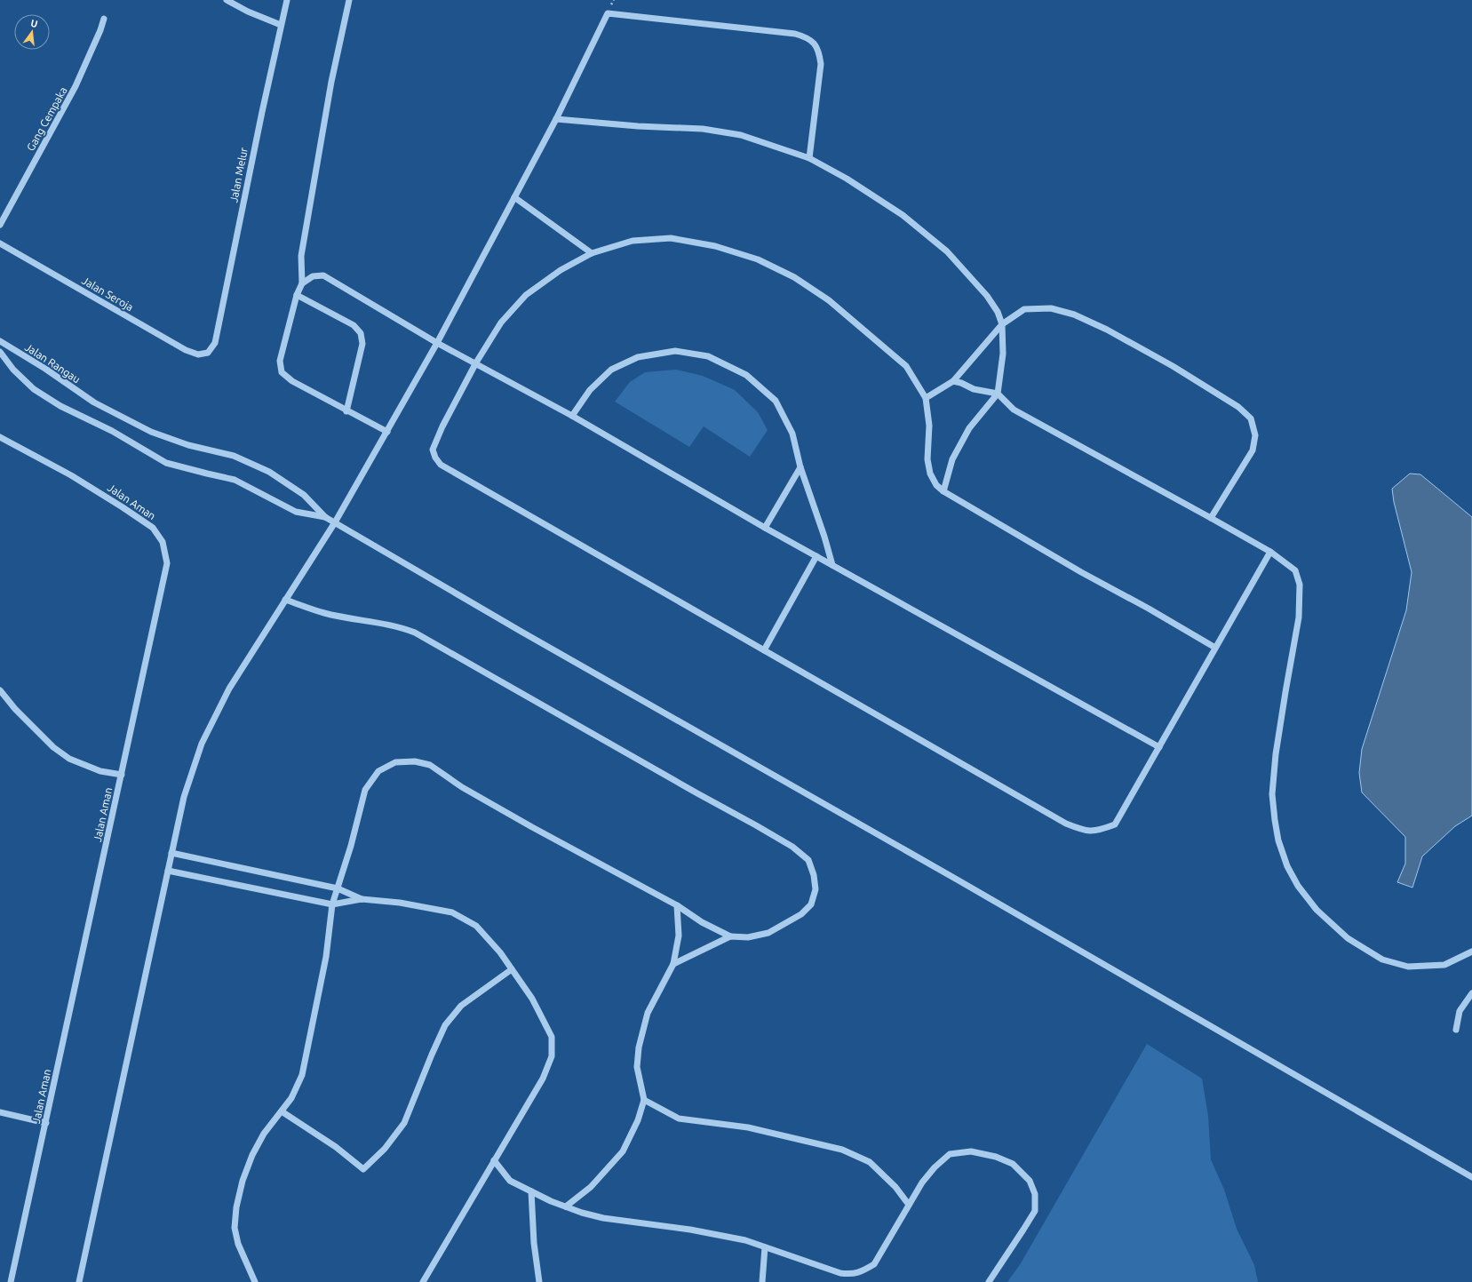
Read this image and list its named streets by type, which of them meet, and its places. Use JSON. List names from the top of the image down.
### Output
{
  "streets": {
    "street": [
      "Gang Cempaka",
      "Jalan Melur",
      "Jalan Seroja",
      "Jalan Rangau",
      "Jalan Aman"
    ]
  },
  "crossings": [
    ["Jalan Melur", "Jalan Seroja"]
  ],
  "north": "top"
}
